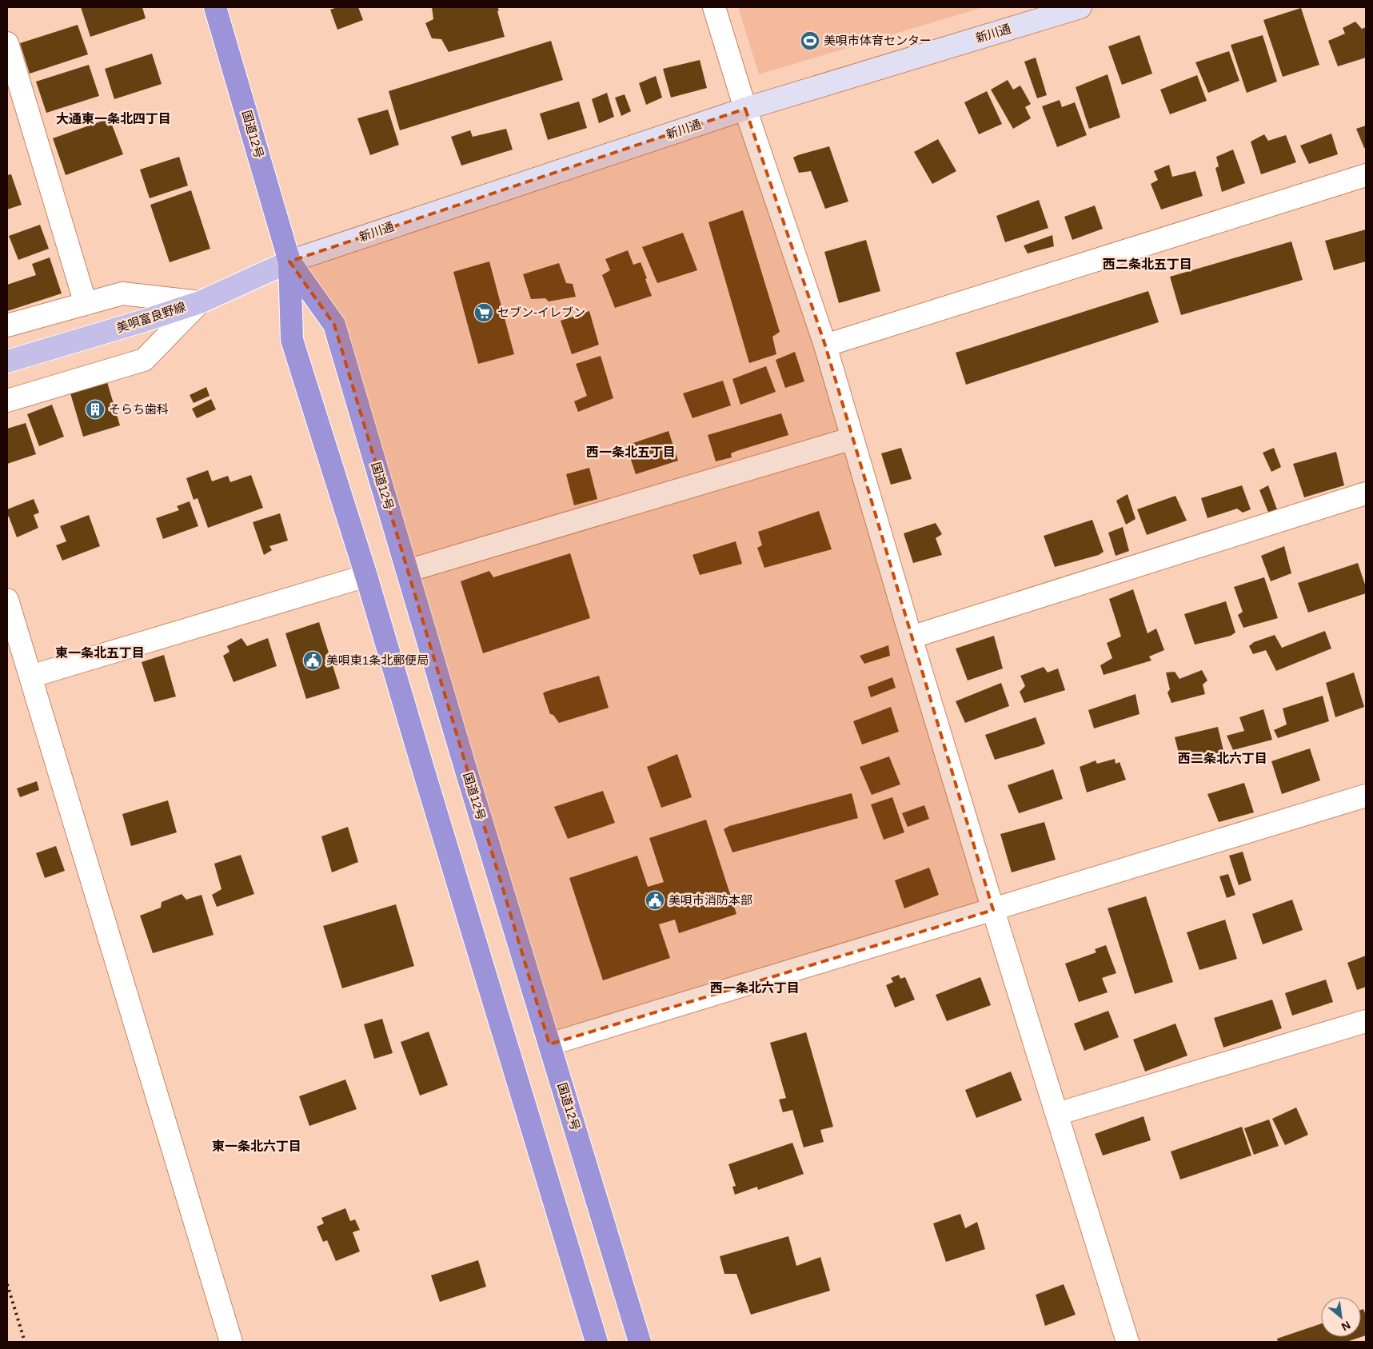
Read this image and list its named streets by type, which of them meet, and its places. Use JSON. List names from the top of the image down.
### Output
{
  "streets": {
    "highway": ["国道12号"],
    "main road": ["美唄富良野線"],
    "street": ["新川通"]
  },
  "crossings": [
    ["新川通", "国道12号"],
    ["新川通", "美唄富良野線"],
    ["国道12号", "美唄富良野線"]
  ],
  "districts": [
    "大通東一条北四丁目",
    "西二条北五丁目",
    "西一条北五丁目",
    "東一条北五丁目",
    "西二条北六丁目",
    "西一条北六丁目",
    "東一条北六丁目"
  ],
  "places": {
    "sports": ["美唄市体育センター"],
    "supermarket": ["セブン-イレブン"],
    "building": ["そらち歯科"],
    "public building": ["美唄東1条北郵便局", "美唄市消防本部"]
  },
  "north": "bottom right"
}
